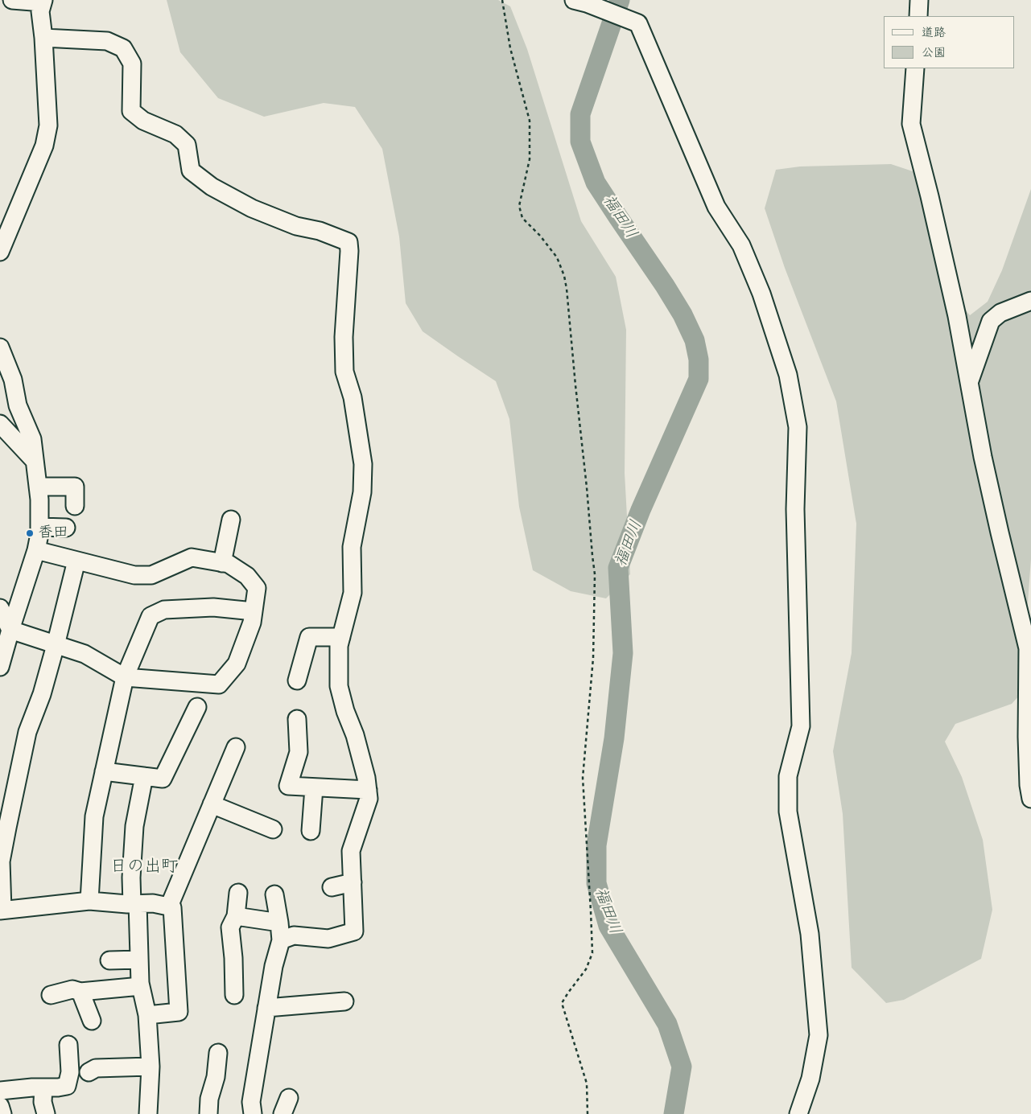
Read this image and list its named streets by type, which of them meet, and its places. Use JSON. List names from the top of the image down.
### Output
{
  "districts": ["日の出町"],
  "water": ["福田川"],
  "places": ["香田"],
  "legend": ["道路", "公園"]
}
